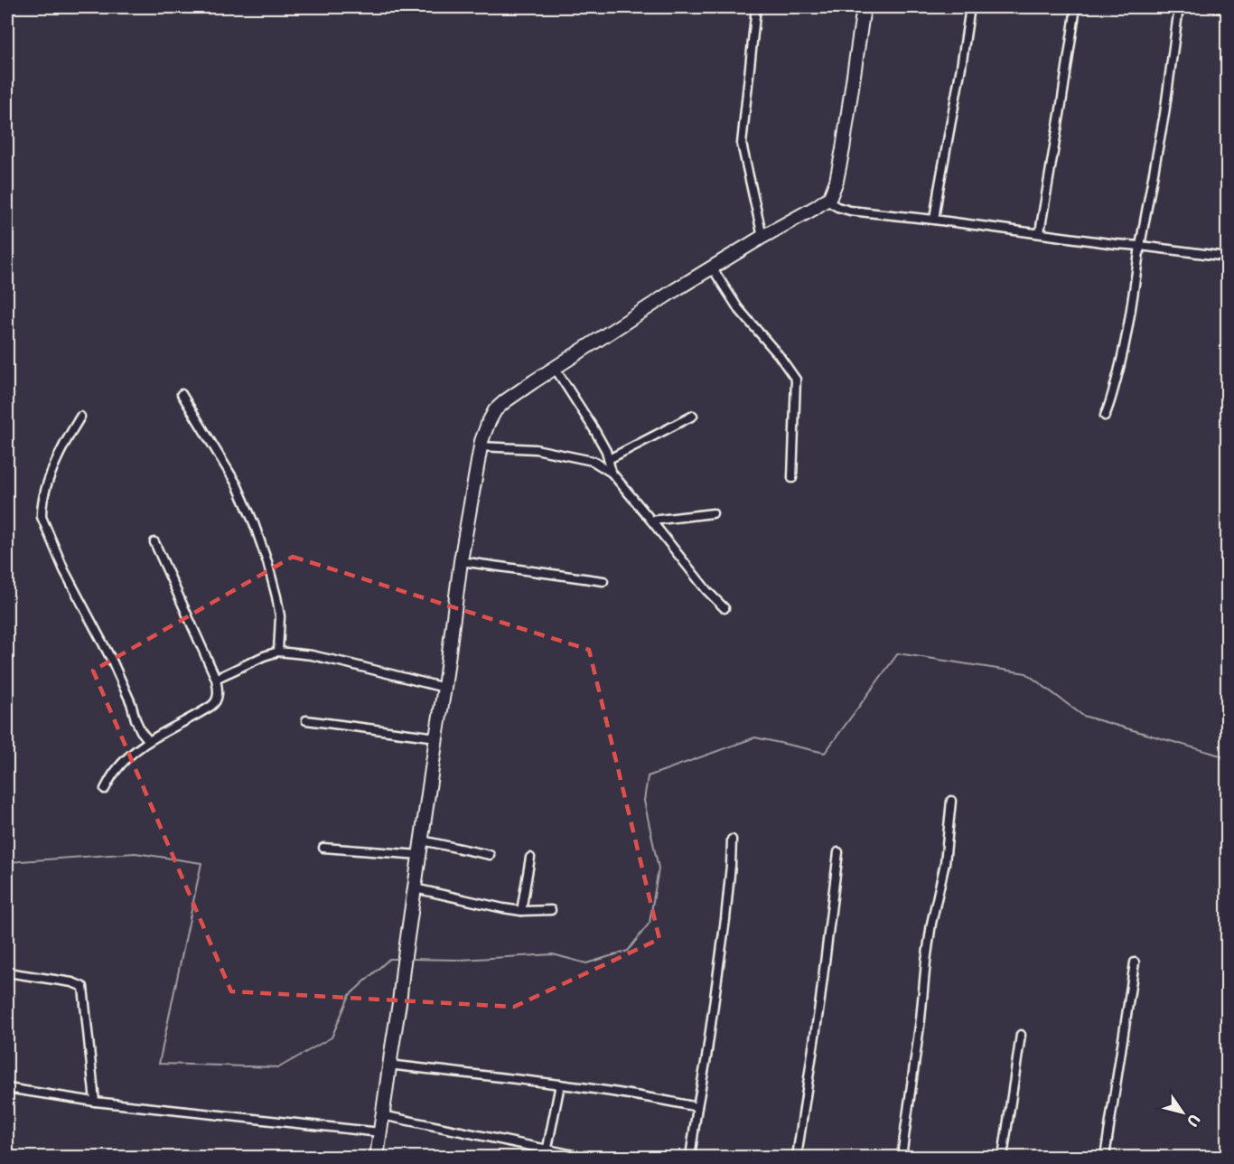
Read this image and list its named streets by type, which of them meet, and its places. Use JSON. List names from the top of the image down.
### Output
{
  "north": "bottom right"
}
